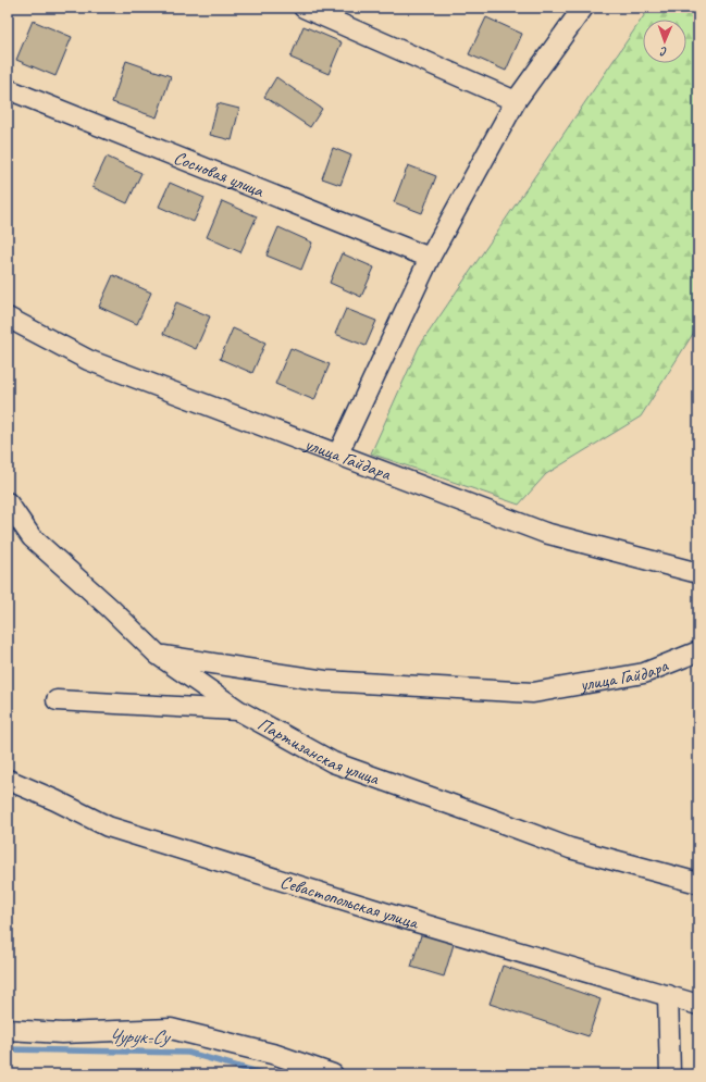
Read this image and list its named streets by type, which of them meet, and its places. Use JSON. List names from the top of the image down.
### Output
{
  "streets": {
    "street": [
      "Сосновая улица",
      "улица Гайдара",
      "Партизанская улица",
      "Севастопольская улица"
    ]
  },
  "crossings": [
    ["улица Гайдара", "Партизанская улица"]
  ],
  "water": ["Чурук-Су"],
  "north": "bottom"
}
